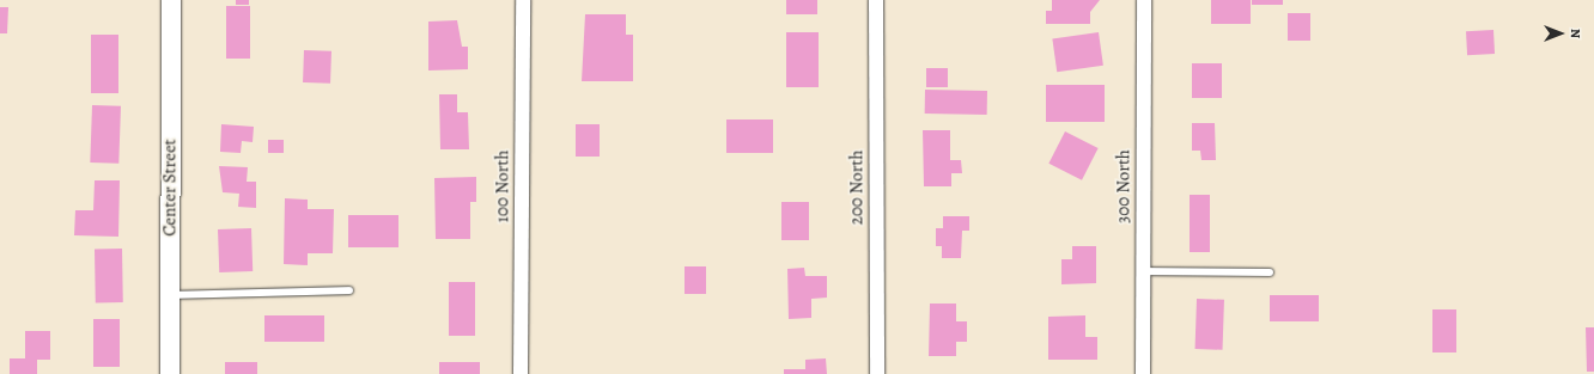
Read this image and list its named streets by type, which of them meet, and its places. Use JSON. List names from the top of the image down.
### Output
{
  "streets": {
    "street": [
      "100 North",
      "300 North",
      "Center Street",
      "200 North"
    ]
  },
  "north": "right"
}
